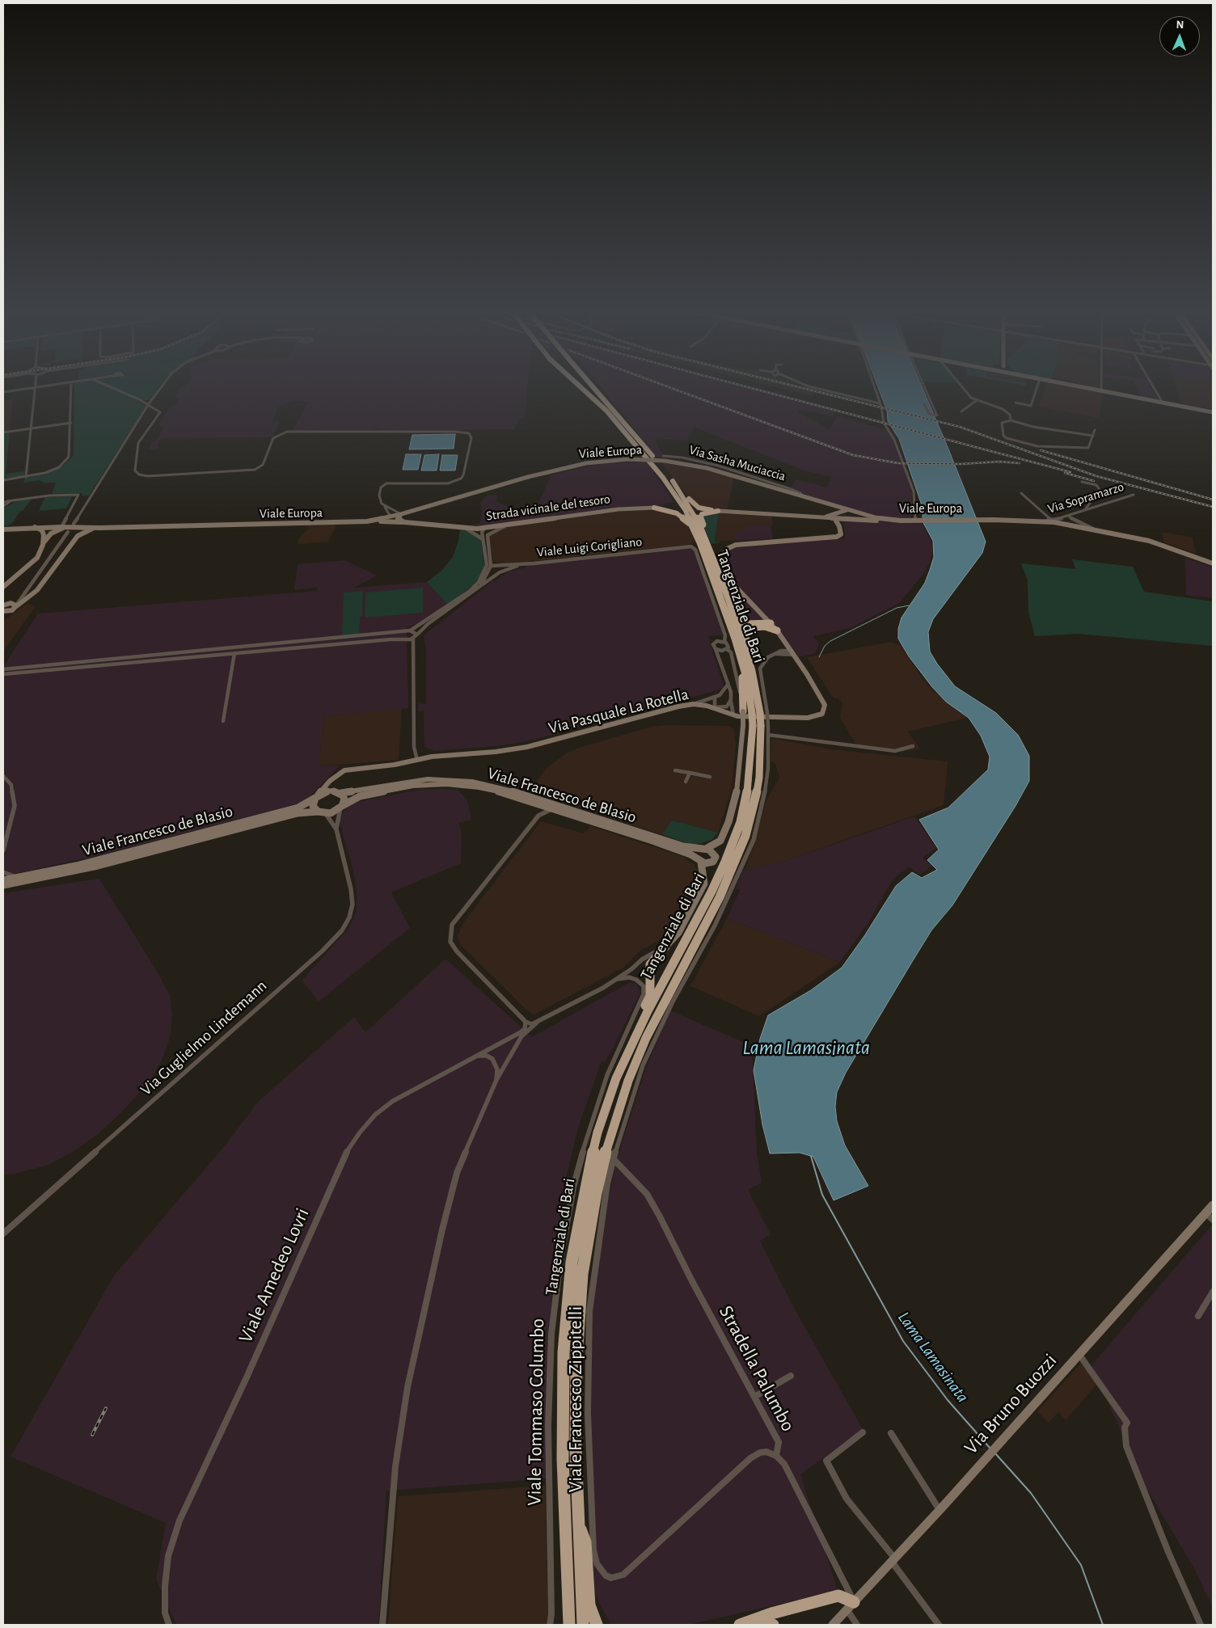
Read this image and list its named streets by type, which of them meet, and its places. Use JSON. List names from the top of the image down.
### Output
{
  "streets": {
    "highway": ["Tangenziale di Bari"],
    "main road": [
      "Viale Europa",
      "Strada vicinale del tesoro",
      "Via Pasquale La Rotella",
      "Viale Francesco de Blasio",
      "Via Bruno Buozzi"
    ],
    "street": [
      "Via Sasha Muciaccia",
      "Via Sopramarzo",
      "Viale Luigi Corigliano",
      "Via Guglielmo Lindemann",
      "Viale Amedeo Lovri",
      "Stradella Palumbo",
      "Viale Francesco Zippitelli",
      "Viale Tommaso Columbo"
    ]
  },
  "crossings": [
    ["Viale Europa", "Via Sasha Muciaccia"],
    ["Viale Europa", "Via Sopramarzo"],
    ["Tangenziale di Bari", "Viale Francesco Zippitelli"],
    ["Viale Francesco de Blasio", "Via Guglielmo Lindemann"],
    ["Stradella Palumbo", "Viale Francesco Zippitelli"],
    ["Stradella Palumbo", "Via Bruno Buozzi"]
  ],
  "water": ["Lama Lamasinata"],
  "north": "top"
}
